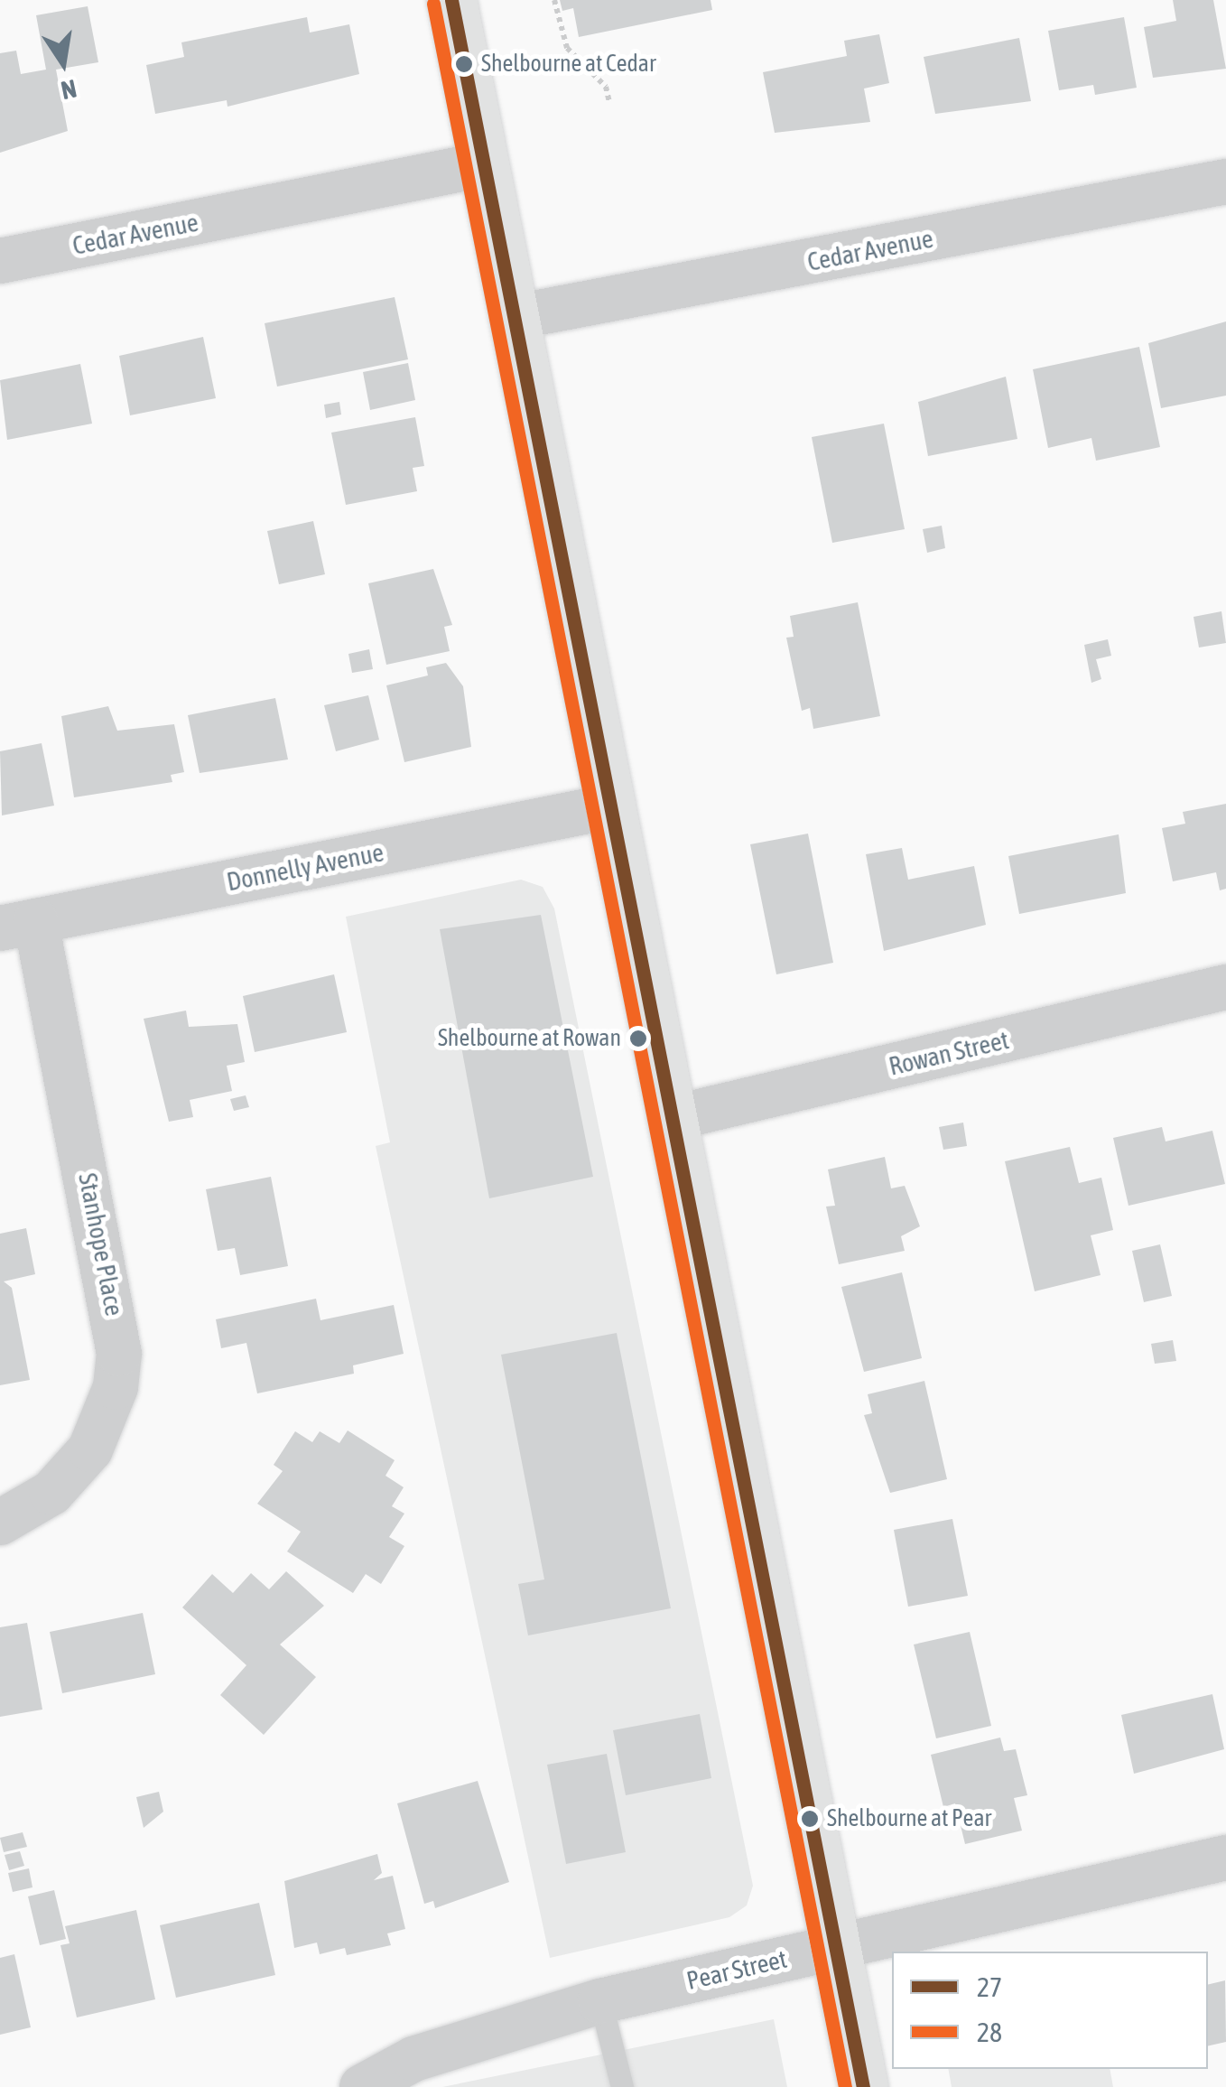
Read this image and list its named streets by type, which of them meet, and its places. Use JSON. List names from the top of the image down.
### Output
{
  "streets": {
    "street": [
      "Cedar Avenue",
      "Donnelly Avenue",
      "Rowan Street",
      "Stanhope Place",
      "Pear Street"
    ]
  },
  "crossings": [
    ["Donnelly Avenue", "Stanhope Place"]
  ],
  "places": ["Shelbourne at Cedar", "Shelbourne at Rowan", "Shelbourne at Pear"],
  "lines": ["transit line 27", "transit line 28"],
  "legend": ["27", "28"],
  "north": "bottom"
}
